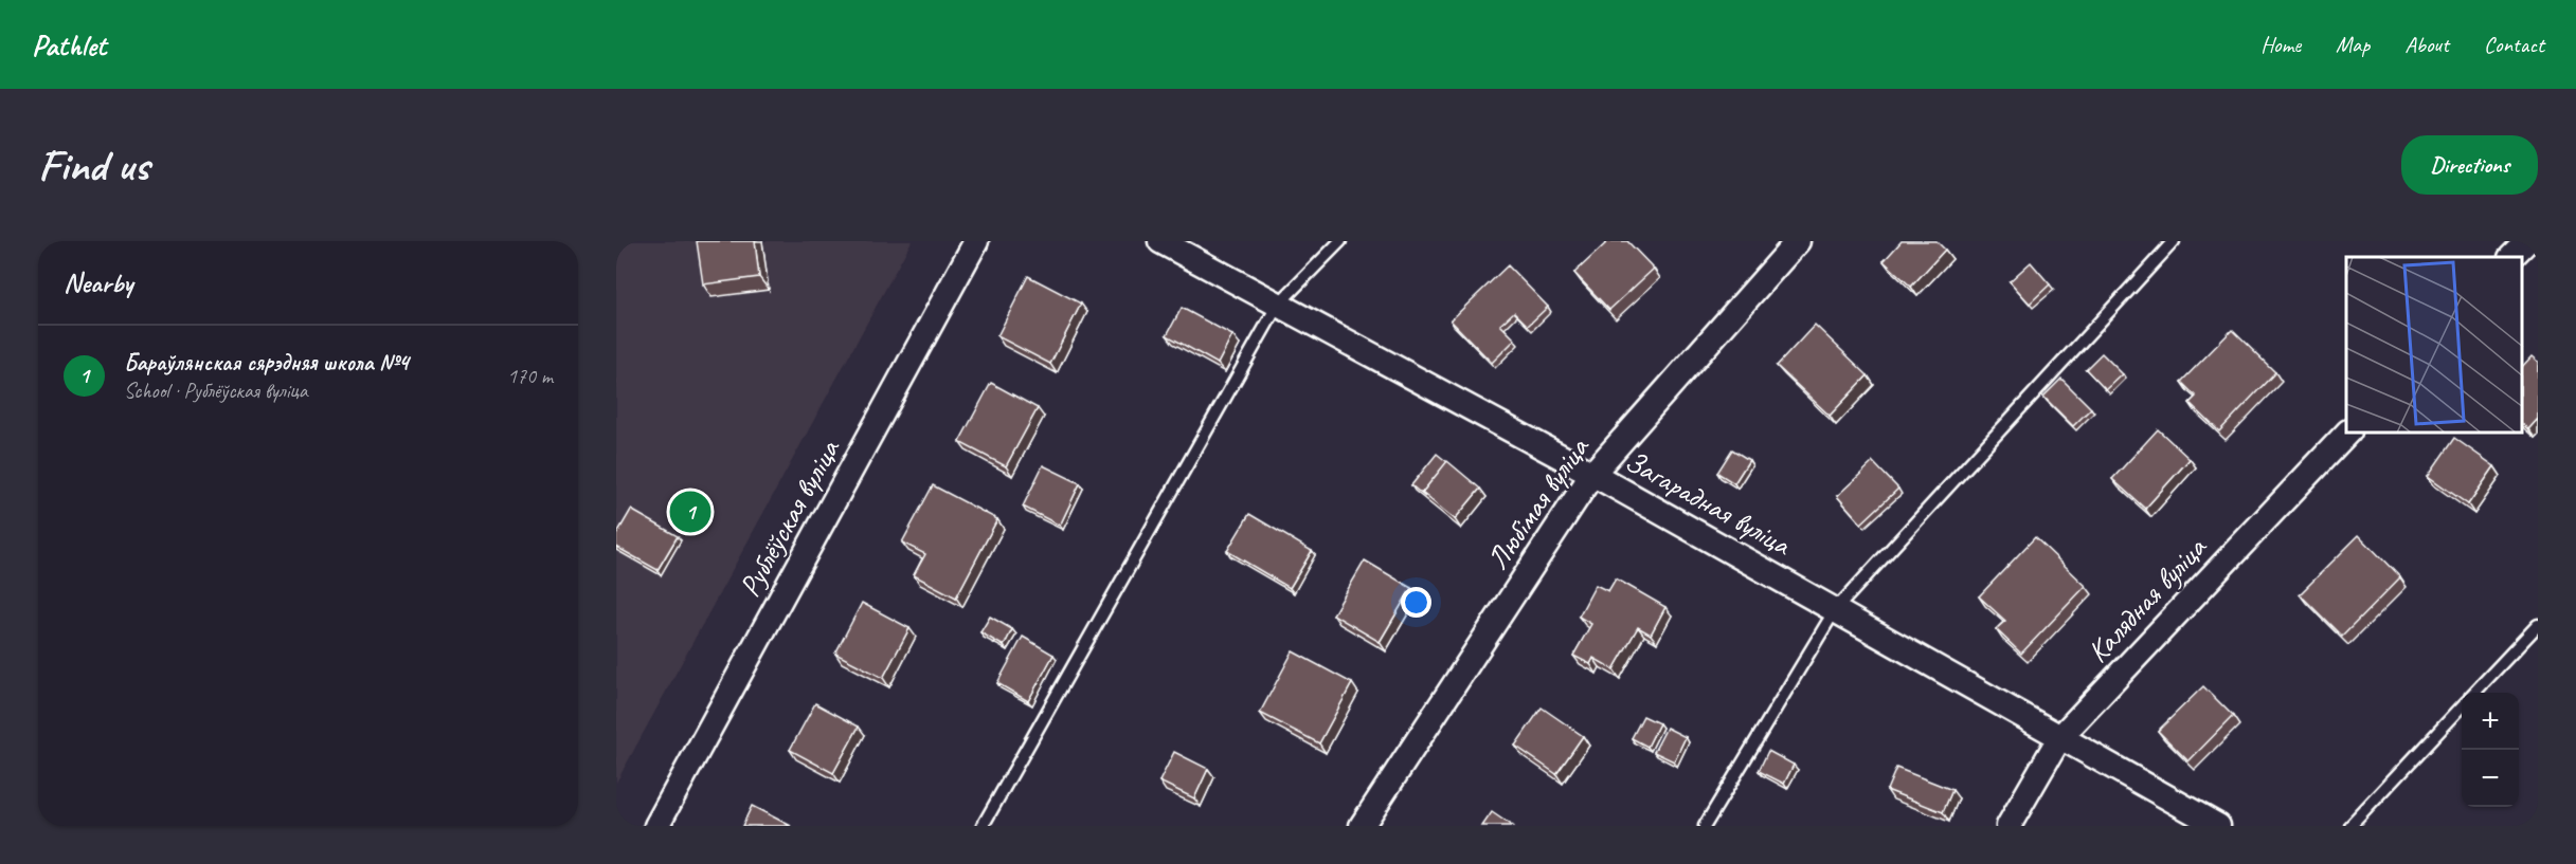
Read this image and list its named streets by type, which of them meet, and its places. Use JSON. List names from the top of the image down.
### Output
{
  "streets": {
    "street": [
      "Загарадная вуліца",
      "Любімая вуліца",
      "Рублёўская вуліца",
      "Калядная вуліца"
    ]
  },
  "crossings": [
    ["Загарадная вуліца", "Любімая вуліца"],
    ["Загарадная вуліца", "Калядная вуліца"]
  ],
  "page": {
    "header": "Pathlet",
    "nav": [
      "Home",
      "Map",
      "About",
      "Contact"
    ],
    "buttons": "Directions",
    "title": "Find us",
    "heading": "Nearby",
    "list": [
      {
        "mark": "1",
        "name": "Бараўлянская сярэдняя школа №4",
        "note": "School · Рублёўская вуліца",
        "value": "170 m"
      }
    ],
    "pins": "1",
    "map_buttons": ["+", "−"]
  }
}
